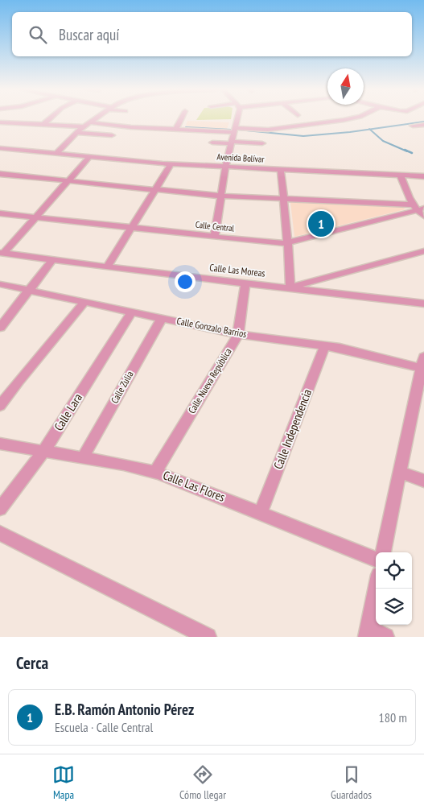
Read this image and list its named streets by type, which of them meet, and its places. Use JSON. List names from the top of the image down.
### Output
{
  "streets": {
    "street": [
      "Avenida Bolívar",
      "Calle Central",
      "Calle Las Moreas",
      "Calle Gonzalo Barrios",
      "Calle Nueva República",
      "Calle Zulia",
      "Calle Lara",
      "Calle Independencia",
      "Calle Las Flores"
    ]
  },
  "crossings": [
    ["Calle Las Moreas", "Calle Nueva República"],
    ["Calle Gonzalo Barrios", "Calle Nueva República"],
    ["Calle Gonzalo Barrios", "Calle Zulia"],
    ["Calle Gonzalo Barrios", "Calle Lara"],
    ["Calle Gonzalo Barrios", "Calle Independencia"],
    ["Calle Nueva República", "Calle Las Flores"],
    ["Calle Zulia", "Calle Las Flores"],
    ["Calle Lara", "Calle Las Flores"],
    ["Calle Independencia", "Calle Las Flores"]
  ],
  "north": "top",
  "page": {
    "search": "Buscar aquí",
    "pins": "1",
    "heading": "Cerca",
    "list": [
      {
        "mark": "1",
        "name": "E.B. Ramón Antonio Pérez",
        "note": "Escuela · Calle Central",
        "value": "180 m"
      }
    ],
    "nav": ["Mapa", "Cómo llegar", "Guardados"]
  }
}
